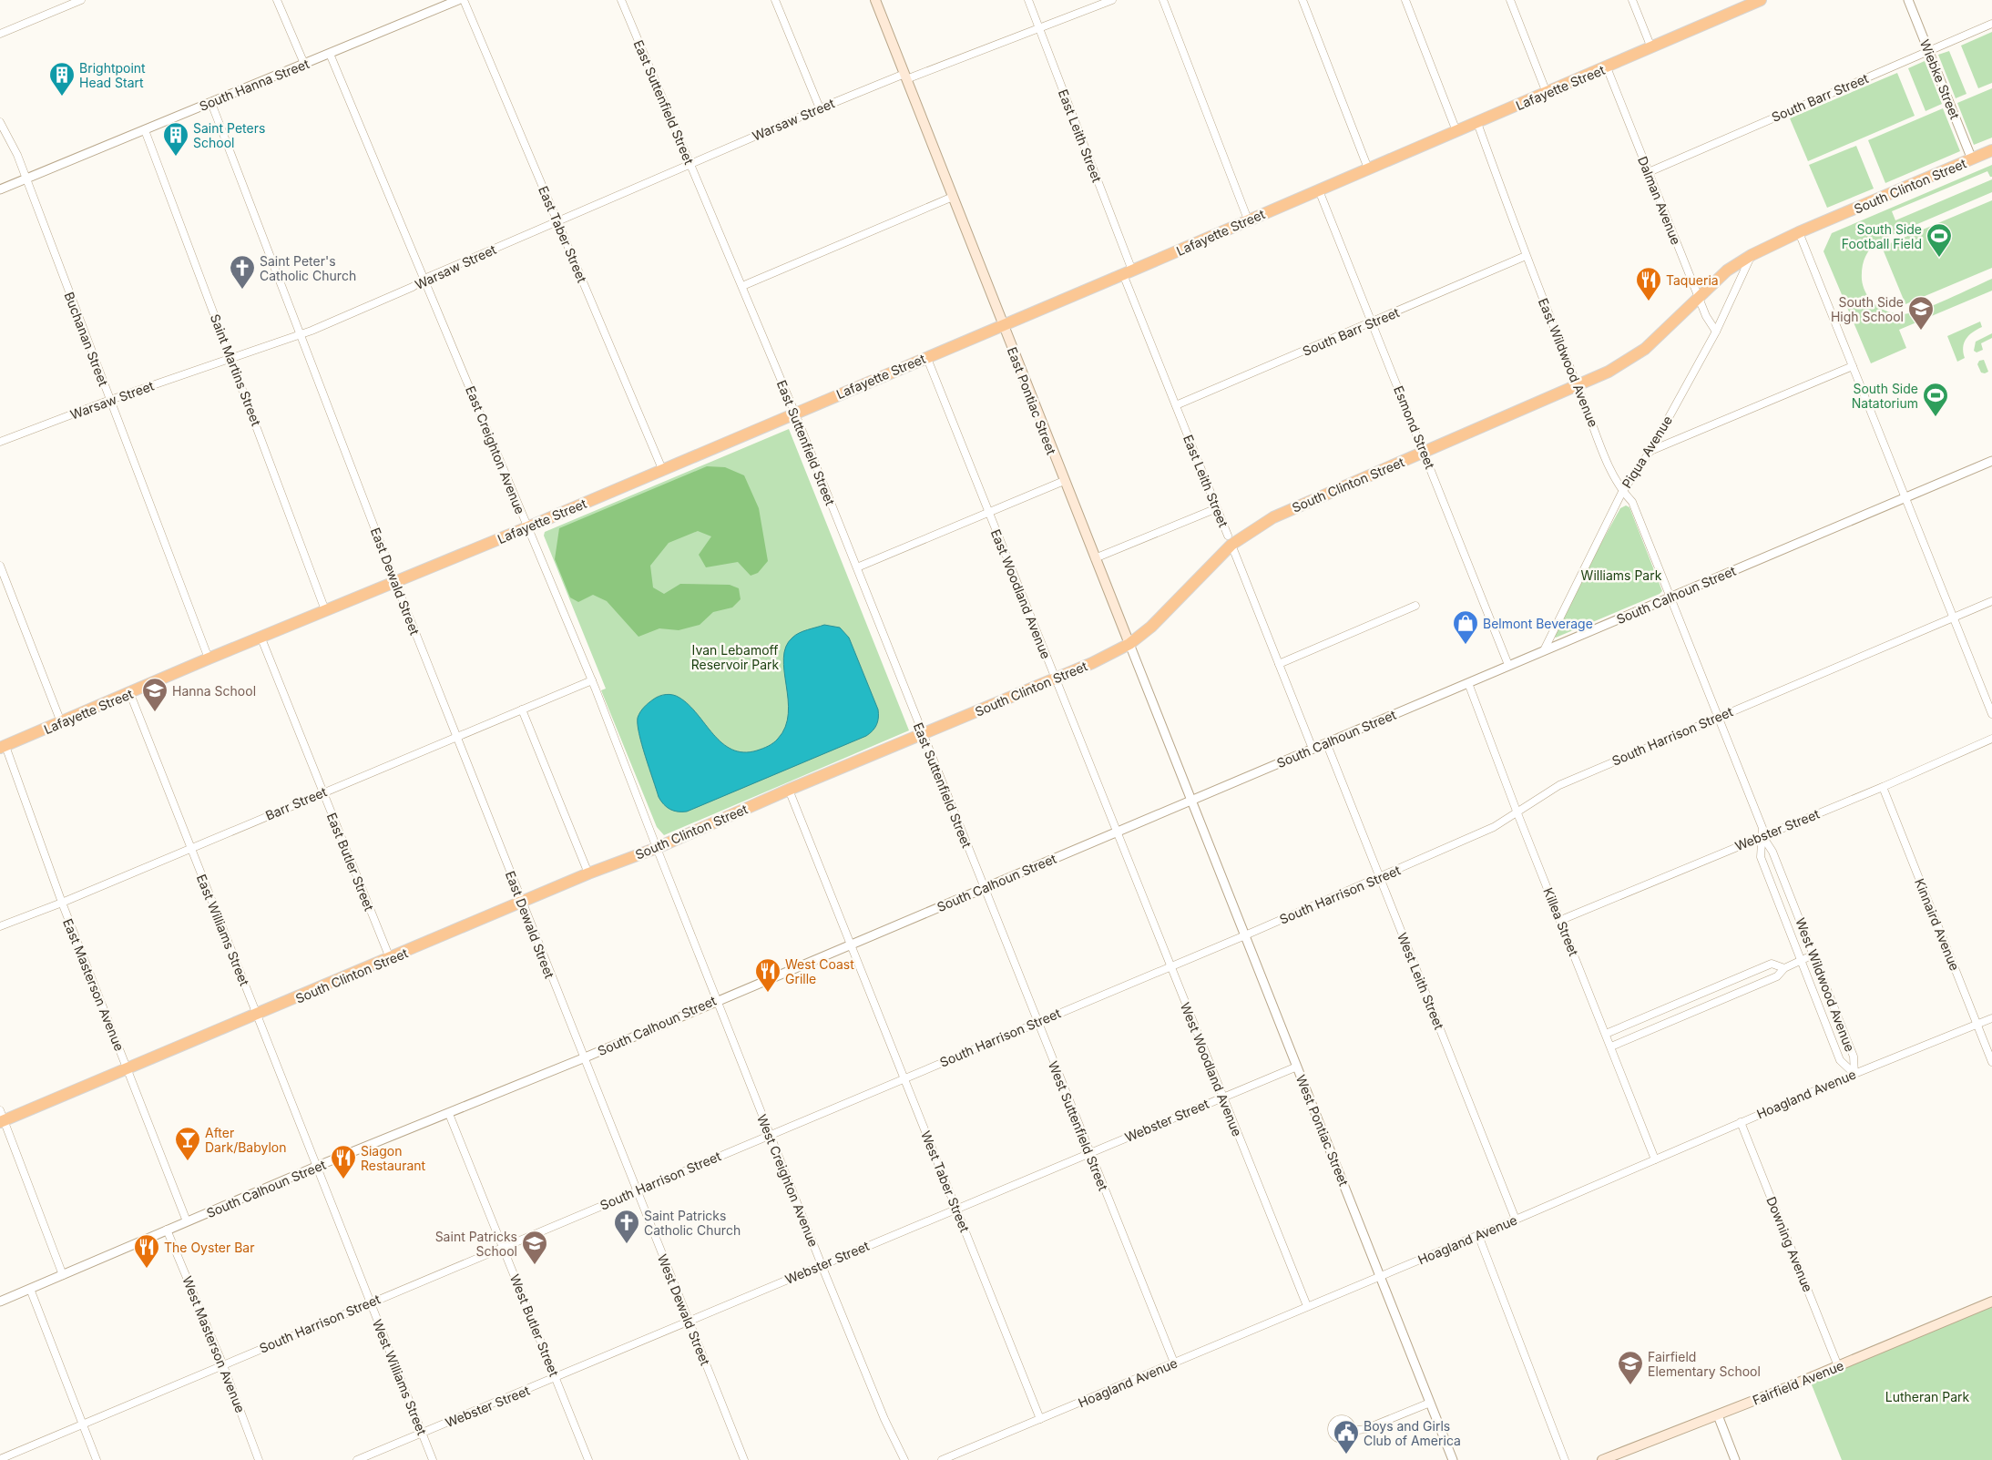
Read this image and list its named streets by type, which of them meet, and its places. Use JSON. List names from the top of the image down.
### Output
{
  "streets": {
    "highway": ["Lafayette Street", "South Clinton Street"],
    "main road": ["East Pontiac Street", "Fairfield Avenue"],
    "street": [
      "Wiebke Street",
      "South Hanna Street",
      "South Barr Street",
      "East Suttenfield Street",
      "Warsaw Street",
      "East Leith Street",
      "Dalman Avenue",
      "East Taber Street",
      "Buchanan Street",
      "East Wildwood Avenue",
      "Saint Martins Street",
      "Esmond Street",
      "East Creighton Avenue",
      "Piqua Avenue",
      "East Dewald Street",
      "East Woodland Avenue",
      "South Calhoun Street",
      "South Harrison Street",
      "Barr Street",
      "Webster Street",
      "East Butler Street",
      "Killea Street",
      "Kinnaird Avenue",
      "East Williams Street",
      "West Leith Street",
      "East Masterson Avenue",
      "West Wildwood Avenue",
      "West Woodland Avenue",
      "Hoagland Avenue",
      "West Suttenfield Street",
      "West Pontiac Street",
      "West Creighton Avenue",
      "West Taber Street",
      "Downing Avenue",
      "West Dewald Street",
      "West Butler Street",
      "West Masterson Avenue",
      "West Williams Street"
    ]
  },
  "crossings": [
    ["Wiebke Street", "South Barr Street"],
    ["Wiebke Street", "South Clinton Street"],
    ["South Hanna Street", "Buchanan Street"],
    ["South Hanna Street", "Saint Martins Street"],
    ["South Hanna Street", "East Creighton Avenue"],
    ["South Hanna Street", "East Dewald Street"],
    ["Lafayette Street", "East Suttenfield Street"],
    ["Lafayette Street", "East Leith Street"],
    ["Lafayette Street", "Dalman Avenue"],
    ["Lafayette Street", "East Taber Street"],
    ["Lafayette Street", "Buchanan Street"],
    ["Lafayette Street", "East Wildwood Avenue"],
    ["Lafayette Street", "Saint Martins Street"],
    ["Lafayette Street", "East Pontiac Street"],
    ["Lafayette Street", "Esmond Street"],
    ["Lafayette Street", "East Creighton Avenue"],
    ["Lafayette Street", "East Dewald Street"],
    ["Lafayette Street", "East Woodland Avenue"],
    ["Lafayette Street", "East Butler Street"],
    ["Lafayette Street", "East Williams Street"],
    ["Lafayette Street", "East Masterson Avenue"],
    ["South Barr Street", "East Leith Street"],
    ["South Barr Street", "Dalman Avenue"],
    ["South Barr Street", "East Wildwood Avenue"],
    ["South Barr Street", "Esmond Street"],
    ["East Suttenfield Street", "Warsaw Street"],
    ["East Suttenfield Street", "South Clinton Street"],
    ["East Suttenfield Street", "South Calhoun Street"],
    ["East Suttenfield Street", "West Suttenfield Street"],
    ["Warsaw Street", "East Leith Street"],
    ["Warsaw Street", "East Taber Street"],
    ["Warsaw Street", "Buchanan Street"],
    ["Warsaw Street", "Saint Martins Street"],
    ["Warsaw Street", "East Pontiac Street"],
    ["Warsaw Street", "East Creighton Avenue"],
    ["Warsaw Street", "East Dewald Street"],
    ["East Leith Street", "South Clinton Street"],
    ["East Leith Street", "South Calhoun Street"],
    ["South Clinton Street", "Dalman Avenue"],
    ["South Clinton Street", "East Wildwood Avenue"],
    ["South Clinton Street", "East Pontiac Street"],
    ["South Clinton Street", "Esmond Street"],
    ["South Clinton Street", "East Creighton Avenue"],
    ["South Clinton Street", "Piqua Avenue"],
    ["South Clinton Street", "East Dewald Street"],
    ["South Clinton Street", "East Woodland Avenue"],
    ["South Clinton Street", "East Butler Street"],
    ["South Clinton Street", "East Williams Street"],
    ["South Clinton Street", "East Masterson Avenue"],
    ["Dalman Avenue", "Piqua Avenue"],
    ["East Wildwood Avenue", "Piqua Avenue"],
    ["East Wildwood Avenue", "South Calhoun Street"],
    ["East Wildwood Avenue", "West Wildwood Avenue"],
    ["East Pontiac Street", "South Calhoun Street"],
    ["East Pontiac Street", "West Pontiac Street"],
    ["Esmond Street", "South Calhoun Street"],
    ["East Creighton Avenue", "South Calhoun Street"],
    ["East Creighton Avenue", "Barr Street"],
    ["East Creighton Avenue", "West Creighton Avenue"],
    ["Piqua Avenue", "South Calhoun Street"],
    ["East Dewald Street", "South Calhoun Street"],
    ["East Dewald Street", "Barr Street"],
    ["East Dewald Street", "West Dewald Street"],
    ["East Woodland Avenue", "South Calhoun Street"],
    ["East Woodland Avenue", "West Woodland Avenue"],
    ["South Calhoun Street", "Killea Street"],
    ["South Calhoun Street", "East Williams Street"],
    ["South Calhoun Street", "West Leith Street"],
    ["South Calhoun Street", "East Masterson Avenue"],
    ["South Calhoun Street", "West Wildwood Avenue"],
    ["South Calhoun Street", "West Woodland Avenue"],
    ["South Calhoun Street", "West Suttenfield Street"],
    ["South Calhoun Street", "West Pontiac Street"],
    ["South Calhoun Street", "West Creighton Avenue"],
    ["South Calhoun Street", "West Taber Street"],
    ["South Calhoun Street", "West Dewald Street"],
    ["South Calhoun Street", "West Butler Street"],
    ["South Calhoun Street", "West Masterson Avenue"],
    ["South Calhoun Street", "West Williams Street"],
    ["South Harrison Street", "Killea Street"],
    ["South Harrison Street", "West Leith Street"],
    ["South Harrison Street", "West Wildwood Avenue"],
    ["South Harrison Street", "West Woodland Avenue"],
    ["South Harrison Street", "West Suttenfield Street"],
    ["South Harrison Street", "West Pontiac Street"],
    ["South Harrison Street", "West Creighton Avenue"],
    ["South Harrison Street", "West Taber Street"],
    ["South Harrison Street", "West Dewald Street"],
    ["South Harrison Street", "West Butler Street"],
    ["South Harrison Street", "West Masterson Avenue"],
    ["South Harrison Street", "West Williams Street"],
    ["Barr Street", "East Butler Street"],
    ["Barr Street", "East Williams Street"],
    ["Barr Street", "East Masterson Avenue"],
    ["Webster Street", "Killea Street"],
    ["Webster Street", "Kinnaird Avenue"],
    ["Webster Street", "West Wildwood Avenue"],
    ["Webster Street", "West Woodland Avenue"],
    ["Webster Street", "West Suttenfield Street"],
    ["Webster Street", "West Pontiac Street"],
    ["Webster Street", "West Creighton Avenue"],
    ["Webster Street", "West Taber Street"],
    ["Webster Street", "West Dewald Street"],
    ["Webster Street", "West Butler Street"],
    ["Webster Street", "West Williams Street"],
    ["Killea Street", "Hoagland Avenue"],
    ["Kinnaird Avenue", "Hoagland Avenue"],
    ["East Williams Street", "West Williams Street"],
    ["West Leith Street", "Hoagland Avenue"],
    ["West Wildwood Avenue", "Hoagland Avenue"],
    ["West Woodland Avenue", "Hoagland Avenue"],
    ["Hoagland Avenue", "West Suttenfield Street"],
    ["Hoagland Avenue", "West Pontiac Street"],
    ["Hoagland Avenue", "West Taber Street"],
    ["Hoagland Avenue", "Downing Avenue"],
    ["Downing Avenue", "Fairfield Avenue"]
  ],
  "parks": ["Williams Park", "Ivan Lebamoff Reservoir Park", "Lutheran Park"],
  "places": {
    "building": ["Brightpoint Head Start", "Saint Peters School"],
    "sports": ["South Side Football Field", "South Side Natatorium"],
    "church": ["Saint Peter's Catholic Church", "Saint Patricks Catholic Church"],
    "restaurant": [
      "Taqueria",
      "West Coast Grille",
      "Siagon Restaurant",
      "The Oyster Bar"
    ],
    "school or university": [
      "South Side High School",
      "Hanna School",
      "Saint Patricks School",
      "Fairfield Elementary School"
    ],
    "shop": ["Belmont Beverage"],
    "bar": ["After Dark/Babylon"],
    "public building": ["Boys and Girls Club of America"]
  }
}
